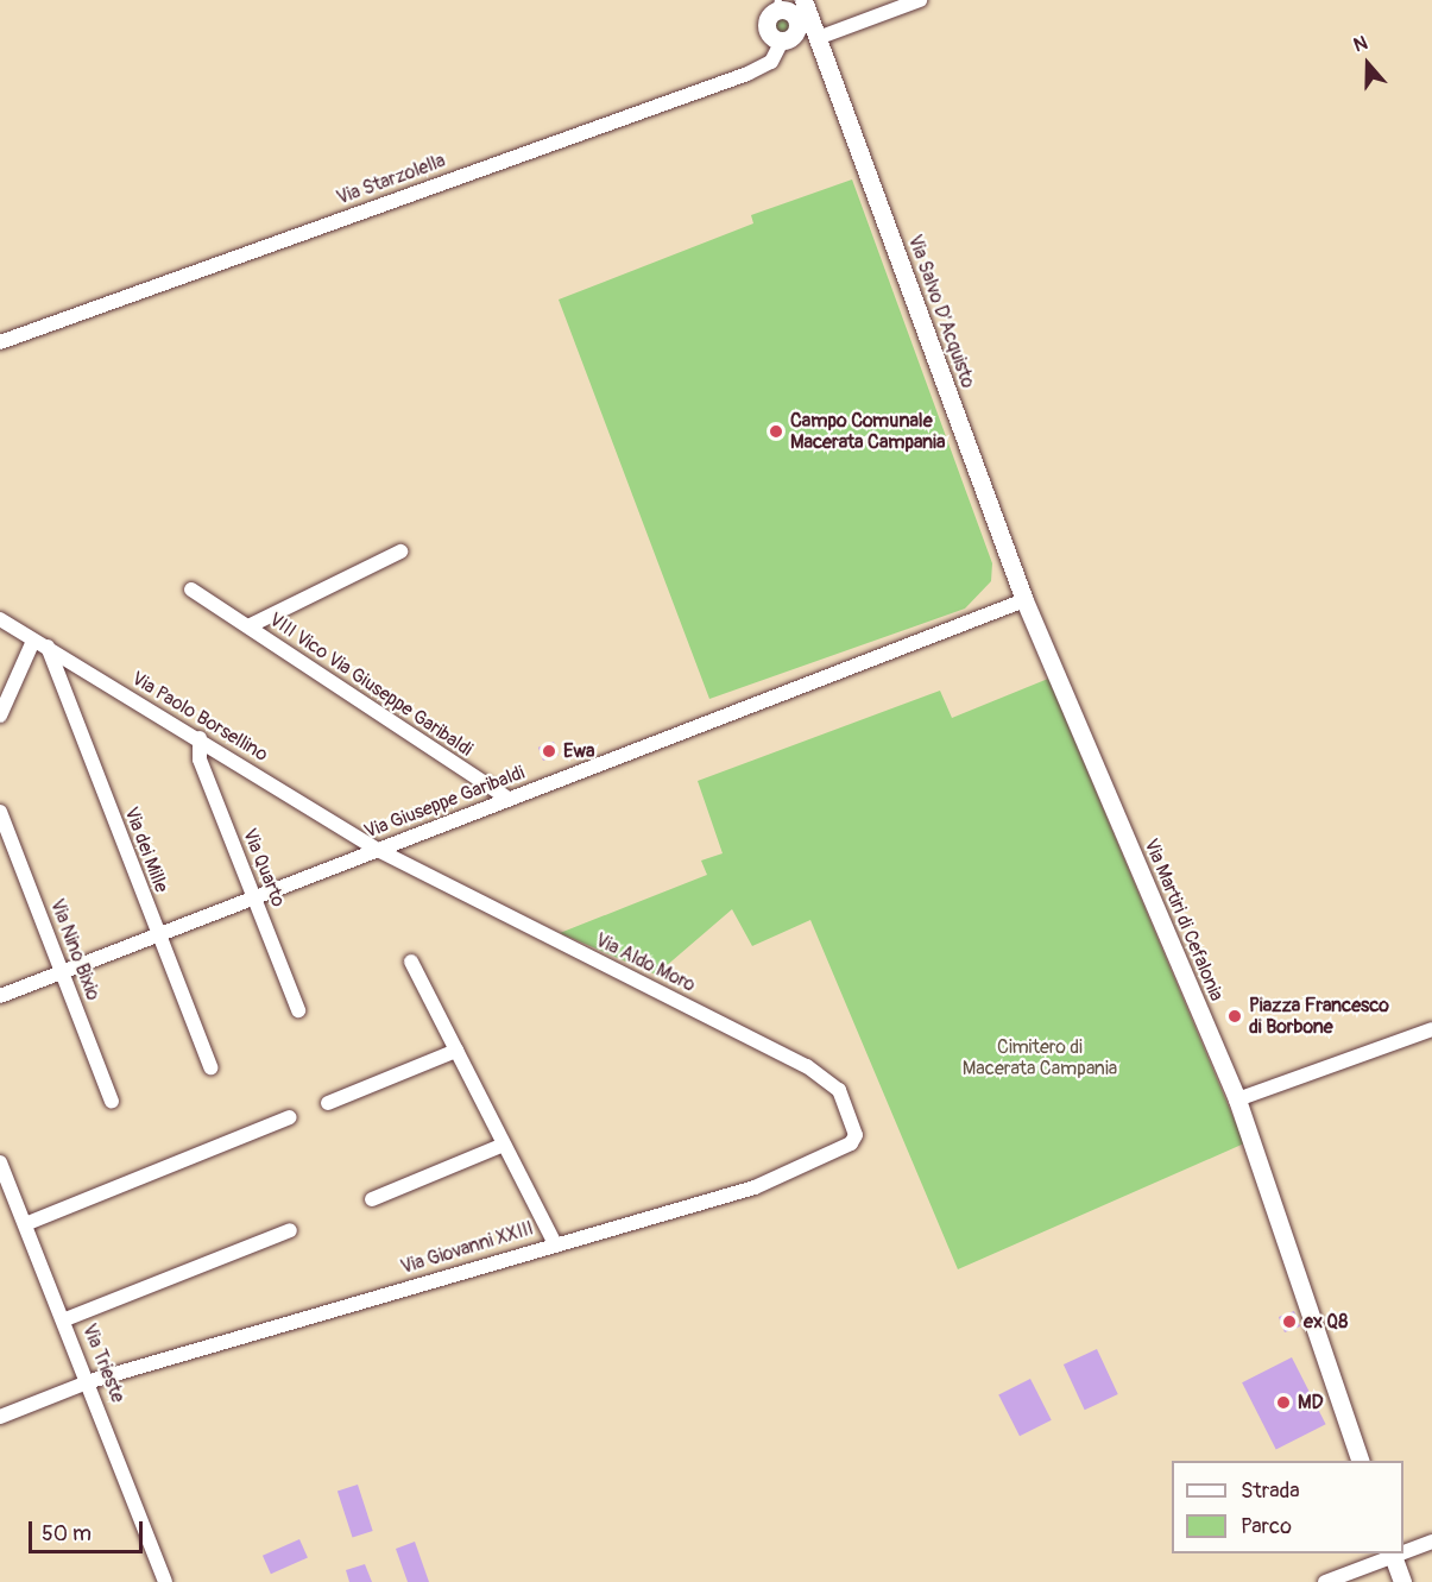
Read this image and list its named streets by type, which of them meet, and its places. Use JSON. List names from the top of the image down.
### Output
{
  "streets": {
    "street": [
      "Via Starzolella",
      "Via Salvo D'Acquisto",
      "VIII Vico Via Giuseppe Garibaldi",
      "Via Paolo Borsellino",
      "Via Giuseppe Garibaldi",
      "Via dei Mille",
      "Via Quarto",
      "Via Martiri di Cefalonia",
      "Via Nino Bixio",
      "Via Aldo Moro",
      "Via Giovanni XXIII",
      "Via Trieste"
    ]
  },
  "crossings": [
    ["Via Starzolella", "Via Salvo D'Acquisto"],
    ["Via Salvo D'Acquisto", "Via Giuseppe Garibaldi"],
    ["Via Salvo D'Acquisto", "Via Martiri di Cefalonia"],
    ["VIII Vico Via Giuseppe Garibaldi", "Via Giuseppe Garibaldi"],
    ["Via Paolo Borsellino", "Via Giuseppe Garibaldi"],
    ["Via Paolo Borsellino", "Via dei Mille"],
    ["Via Paolo Borsellino", "Via Quarto"],
    ["Via Paolo Borsellino", "Via Aldo Moro"],
    ["Via Giuseppe Garibaldi", "Via dei Mille"],
    ["Via Giuseppe Garibaldi", "Via Quarto"],
    ["Via Giuseppe Garibaldi", "Via Martiri di Cefalonia"],
    ["Via Giuseppe Garibaldi", "Via Nino Bixio"],
    ["Via Giuseppe Garibaldi", "Via Aldo Moro"],
    ["Via Aldo Moro", "Via Giovanni XXIII"],
    ["Via Giovanni XXIII", "Via Trieste"]
  ],
  "parks": ["Cimitero di Macerata Campania"],
  "places": [
    "Campo Comunale Macerata Campania",
    "Ewa",
    "Piazza Francesco di Borbone",
    "ex Q8",
    "MD"
  ],
  "legend": ["Strada", "Parco"],
  "scale_bar": "50 m",
  "north": "top"
}
